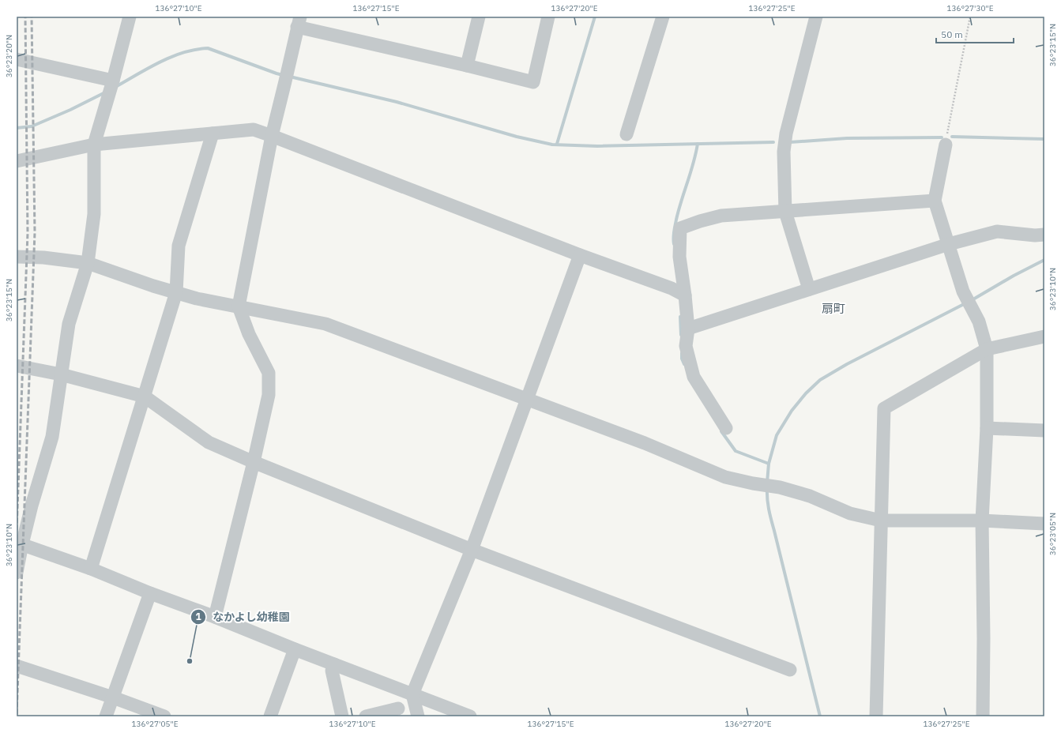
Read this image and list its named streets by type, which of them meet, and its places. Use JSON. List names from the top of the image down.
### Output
{
  "districts": ["扇町"],
  "places": ["なかよし幼稚園"],
  "scale_bar": "50 m",
  "coordinates": [
    "136°27'10\"E",
    "136°27'15\"E",
    "136°27'20\"E",
    "136°27'25\"E",
    "136°27'30\"E",
    "36°23'15\"N",
    "36°23'20\"N",
    "36°23'10\"N",
    "36°23'05\"N",
    "136°27'05\"E"
  ]
}
